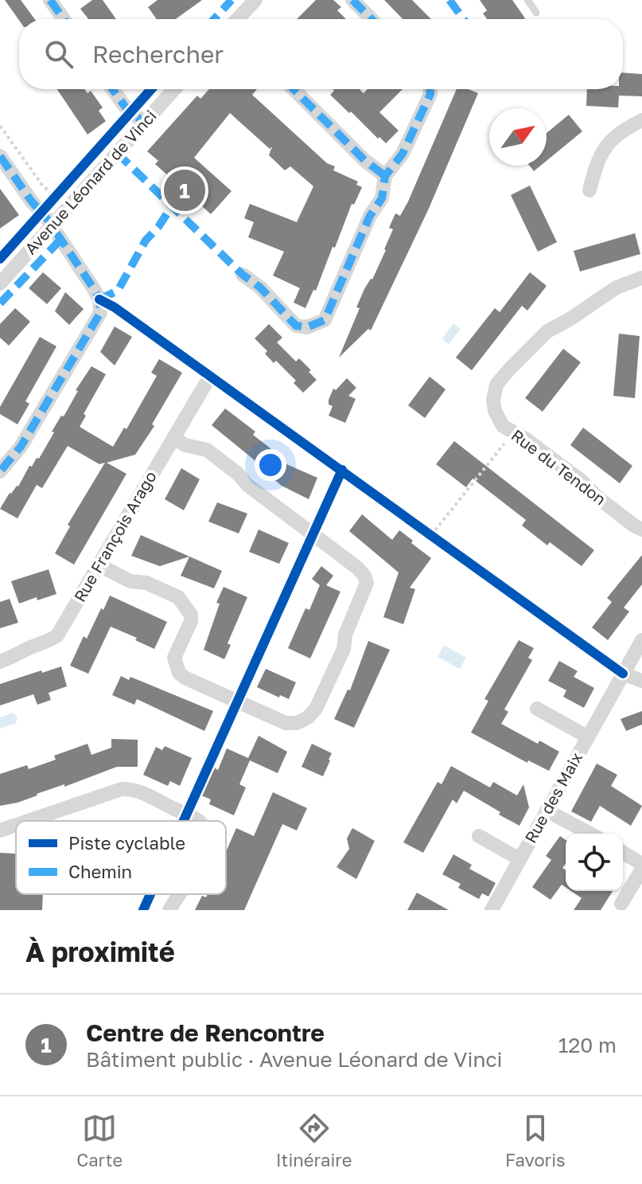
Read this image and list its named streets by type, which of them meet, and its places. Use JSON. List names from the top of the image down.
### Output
{
  "streets": {
    "street": [
      "Avenue Léonard de Vinci",
      "Rue du Tendon",
      "Rue François Arago",
      "Rue des Maix"
    ]
  },
  "legend": ["Piste cyclable", "Chemin"],
  "north": "top right",
  "page": {
    "search": "Rechercher",
    "pins": "1",
    "heading": "À proximité",
    "list": [
      {
        "mark": "1",
        "name": "Centre de Rencontre",
        "note": "Bâtiment public · Avenue Léonard de Vinci",
        "value": "120 m"
      }
    ],
    "nav": ["Carte", "Itinéraire", "Favoris"]
  }
}
